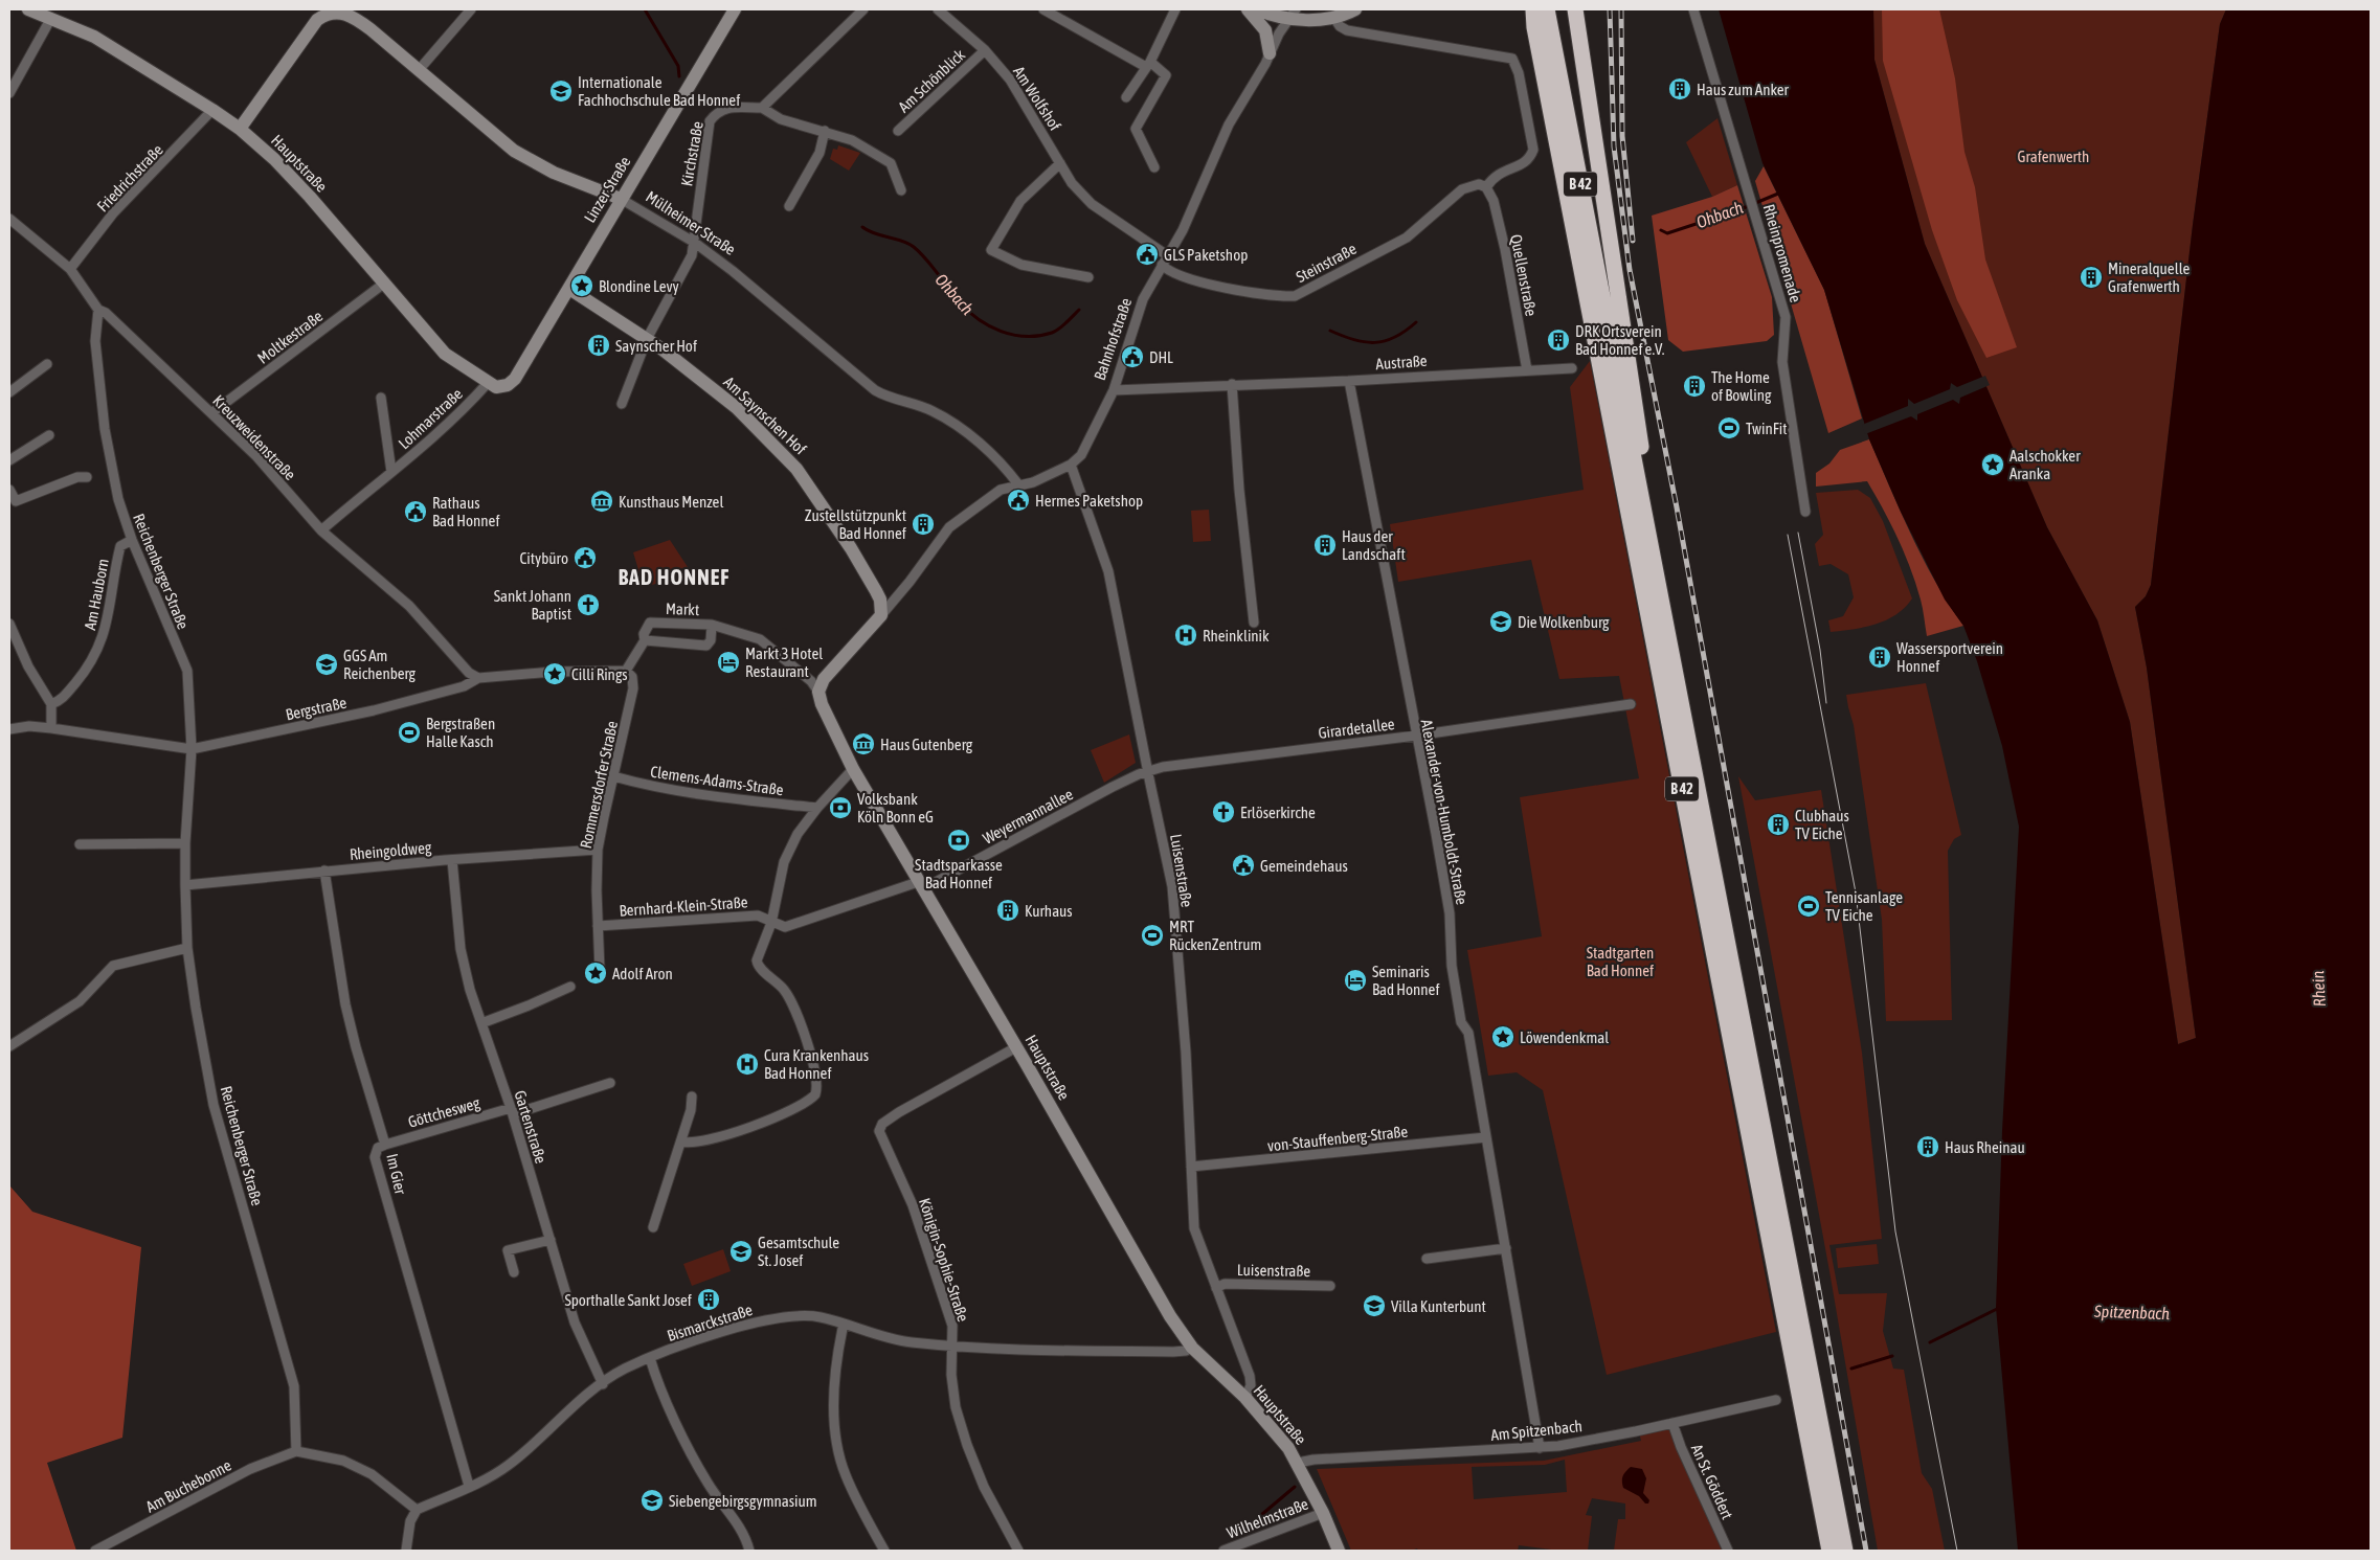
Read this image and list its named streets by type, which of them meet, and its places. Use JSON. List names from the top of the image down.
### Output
{
  "streets": {
    "highway": ["B 42"],
    "main road": [
      "Hauptstraße",
      "Linzer Straße",
      "Mülheimer Straße",
      "Am Saynschen Hof"
    ],
    "street": [
      "Am Schönblick",
      "Am Wolfshof",
      "Kirchstraße",
      "Friedrichstraße",
      "Rheinpromenade",
      "Steinstraße",
      "Quellenstraße",
      "Moltkestraße",
      "Bahnhofstraße",
      "Austraße",
      "Lohmarstraße",
      "Kreuzweidenstraße",
      "Reichenberger Straße",
      "Am Hauborn",
      "Markt",
      "Bergstraße",
      "Girardetallee",
      "Clemens-Adams-Straße",
      "Rommersdorfer Straße",
      "Alexander-von-Humboldt-Straße",
      "Weyermannallee",
      "Rheingoldweg",
      "Luisenstraße",
      "Bernhard-Klein-Straße",
      "Göttchesweg",
      "Gartenstraße",
      "von-Stauffenberg-Straße",
      "Im Gier",
      "Königin-Sophie-Straße",
      "Bismarckstraße",
      "Am Spitzenbach",
      "An St. Göddert",
      "Am Buchebonne",
      "Wilhelmstraße"
    ]
  },
  "crossings": [
    ["Am Schönblick", "Am Wolfshof"],
    ["Am Wolfshof", "Bahnhofstraße"],
    ["Kirchstraße", "Mülheimer Straße"],
    ["Kirchstraße", "Am Saynschen Hof"],
    ["Hauptstraße", "Friedrichstraße"],
    ["Hauptstraße", "Linzer Straße"],
    ["Hauptstraße", "Mülheimer Straße"],
    ["Hauptstraße", "Moltkestraße"],
    ["Hauptstraße", "Am Saynschen Hof"],
    ["Hauptstraße", "Lohmarstraße"],
    ["Hauptstraße", "Markt"],
    ["Hauptstraße", "Weyermannallee"],
    ["Hauptstraße", "Luisenstraße"],
    ["Hauptstraße", "Bernhard-Klein-Straße"],
    ["Hauptstraße", "Königin-Sophie-Straße"],
    ["Hauptstraße", "Bismarckstraße"],
    ["Hauptstraße", "Am Spitzenbach"],
    ["Hauptstraße", "Wilhelmstraße"],
    ["Friedrichstraße", "Kreuzweidenstraße"],
    ["Linzer Straße", "Mülheimer Straße"],
    ["Linzer Straße", "Am Saynschen Hof"],
    ["Mülheimer Straße", "Bahnhofstraße"],
    ["Steinstraße", "Quellenstraße"],
    ["Steinstraße", "Bahnhofstraße"],
    ["Quellenstraße", "Austraße"],
    ["Moltkestraße", "Kreuzweidenstraße"],
    ["Bahnhofstraße", "Austraße"],
    ["Bahnhofstraße", "Am Saynschen Hof"],
    ["Bahnhofstraße", "Luisenstraße"],
    ["Austraße", "Alexander-von-Humboldt-Straße"],
    ["Lohmarstraße", "Kreuzweidenstraße"],
    ["Kreuzweidenstraße", "Reichenberger Straße"],
    ["Kreuzweidenstraße", "Bergstraße"],
    ["Reichenberger Straße", "Am Hauborn"],
    ["Reichenberger Straße", "Bergstraße"],
    ["Reichenberger Straße", "Rheingoldweg"],
    ["Reichenberger Straße", "Am Buchebonne"],
    ["Markt", "Bergstraße"],
    ["Markt", "Rommersdorfer Straße"],
    ["Bergstraße", "Rommersdorfer Straße"],
    ["Girardetallee", "Alexander-von-Humboldt-Straße"],
    ["Girardetallee", "Weyermannallee"],
    ["Girardetallee", "Luisenstraße"],
    ["Clemens-Adams-Straße", "Rommersdorfer Straße"],
    ["Rommersdorfer Straße", "Rheingoldweg"],
    ["Rommersdorfer Straße", "Bernhard-Klein-Straße"],
    ["Alexander-von-Humboldt-Straße", "von-Stauffenberg-Straße"],
    ["Alexander-von-Humboldt-Straße", "Am Spitzenbach"],
    ["Weyermannallee", "Luisenstraße"],
    ["Weyermannallee", "Bernhard-Klein-Straße"],
    ["Rheingoldweg", "Gartenstraße"],
    ["Rheingoldweg", "Im Gier"],
    ["Luisenstraße", "von-Stauffenberg-Straße"],
    ["Göttchesweg", "Gartenstraße"],
    ["Göttchesweg", "Im Gier"],
    ["Gartenstraße", "Bismarckstraße"],
    ["Im Gier", "Bismarckstraße"],
    ["Königin-Sophie-Straße", "Bismarckstraße"],
    ["Am Spitzenbach", "An St. Göddert"]
  ],
  "districts": ["BAD HONNEF"],
  "water": ["Ohbach", "Rhein", "Spitzenbach"],
  "parks": ["Grafenwerth", "Stadtgarten Bad Honnef"],
  "places": {
    "building": [
      "Haus zum Anker",
      "Mineralquelle Grafenwerth",
      "DRK Ortsverein Bad Honnef e.V.",
      "Saynscher Hof",
      "The Home of Bowling",
      "Zustellstützpunkt Bad Honnef",
      "Haus der Landschaft",
      "Wassersportverein Honnef",
      "Clubhaus TV Eiche",
      "Kurhaus",
      "Haus Rheinau",
      "Sporthalle Sankt Josef"
    ],
    "school or university": [
      "Internationale Fachhochschule Bad Honnef",
      "Die Wolkenburg",
      "GGS Am Reichenberg",
      "Gesamtschule St. Josef",
      "Villa Kunterbunt",
      "Siebengebirgsgymnasium"
    ],
    "public building": [
      "GLS Paketshop",
      "DHL",
      "Hermes Paketshop",
      "Rathaus Bad Honnef",
      "Citybüro",
      "Gemeindehaus"
    ],
    "place": [
      "Blondine Levy",
      "Aalschokker Aranka",
      "Cilli Rings",
      "Adolf Aron",
      "Löwendenkmal"
    ],
    "sports": [
      "TwinFit",
      "Bergstraßen Halle Kasch",
      "Tennisanlage TV Eiche",
      "MRT RückenZentrum"
    ],
    "museum": ["Kunsthaus Menzel", "Haus Gutenberg"],
    "church": ["Sankt Johann Baptist", "Erlöserkirche"],
    "hospital": ["Rheinklinik", "Cura Krankenhaus Bad Honnef"],
    "hotel": ["Markt 3 Hotel Restaurant", "Seminaris Bad Honnef"],
    "bank": ["Volksbank Köln Bonn eG", "Stadtsparkasse Bad Honnef"]
  }
}
